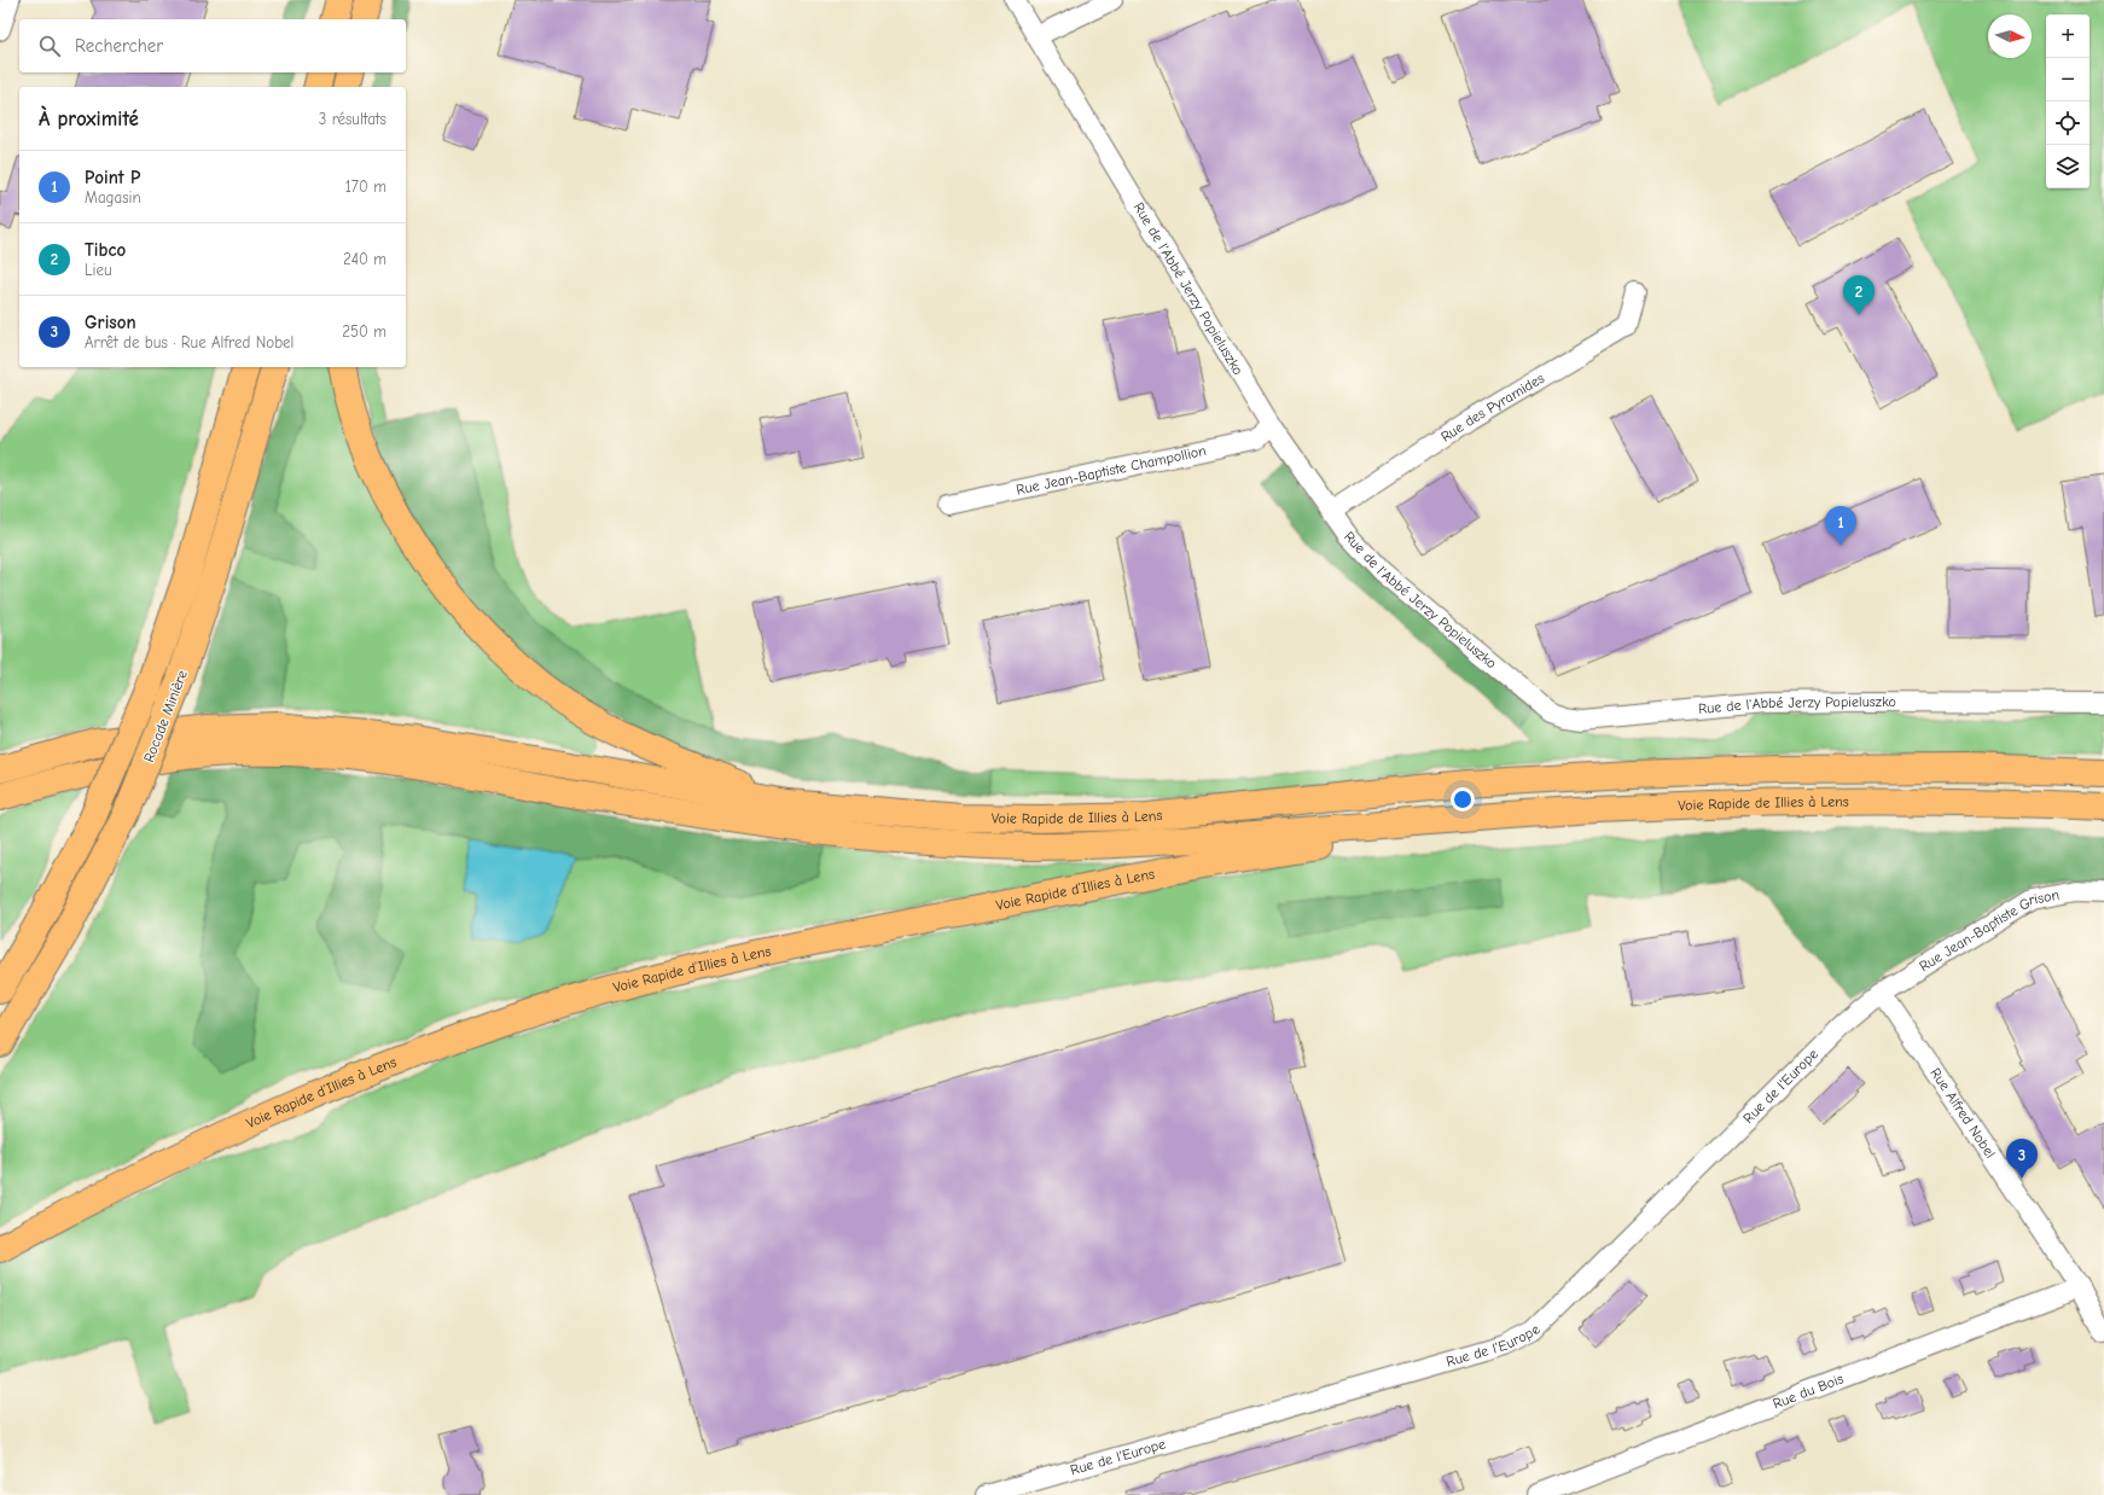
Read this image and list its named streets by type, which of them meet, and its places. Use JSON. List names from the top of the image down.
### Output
{
  "streets": {
    "highway": ["Rocade Minière", "Voie Rapide de Illies à Lens", "Voie Rapide d’Illies à Lens"],
    "street": [
      "Rue de l'Abbé Jerzy Popieluszko",
      "Rue des Pyramides",
      "Rue Jean-Baptiste Champollion",
      "Rue Jean-Baptiste Grison",
      "Rue de l'Europe",
      "Rue Alfred Nobel",
      "Rue du Bois"
    ]
  },
  "crossings": [
    ["Rue de l'Abbé Jerzy Popieluszko", "Rue des Pyramides"],
    ["Rue de l'Abbé Jerzy Popieluszko", "Rue Jean-Baptiste Champollion"],
    ["Voie Rapide de Illies à Lens", "Voie Rapide d’Illies à Lens"],
    ["Rue Jean-Baptiste Grison", "Rue de l'Europe"],
    ["Rue Jean-Baptiste Grison", "Rue Alfred Nobel"],
    ["Rue de l'Europe", "Rue Alfred Nobel"],
    ["Rue Alfred Nobel", "Rue du Bois"]
  ],
  "north": "right",
  "page": {
    "map_buttons": ["+", "−"],
    "search": "Rechercher",
    "heading": ["À proximité", "3 résultats"],
    "list": [
      {
        "mark": "1",
        "name": "Point P",
        "note": "Magasin",
        "value": "170 m"
      },
      {
        "mark": "2",
        "name": "Tibco",
        "note": "Lieu",
        "value": "240 m"
      },
      {
        "mark": "3",
        "name": "Grison",
        "note": "Arrêt de bus · Rue Alfred Nobel",
        "value": "250 m"
      }
    ],
    "pins": ["2", "1", "3"]
  }
}
